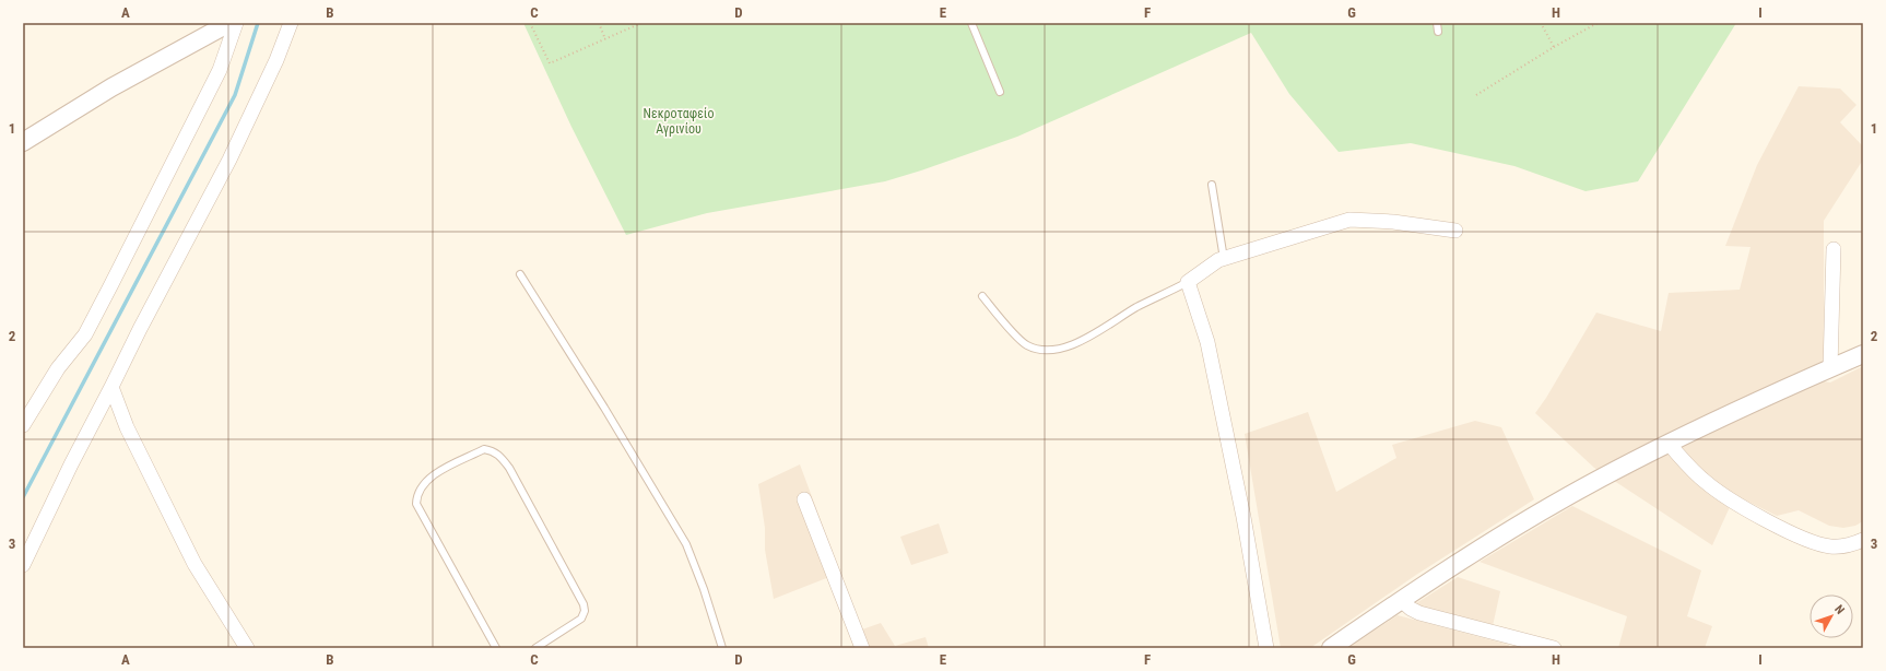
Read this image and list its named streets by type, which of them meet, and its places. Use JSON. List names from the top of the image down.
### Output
{
  "parks": ["Νεκροταφείο Αγρινίου"],
  "north": "top right",
  "grid": {
    "columns": [
      "A",
      "B",
      "C",
      "D",
      "E",
      "F",
      "G",
      "H",
      "I"
    ],
    "rows": ["1", "2", "3"]
  }
}
